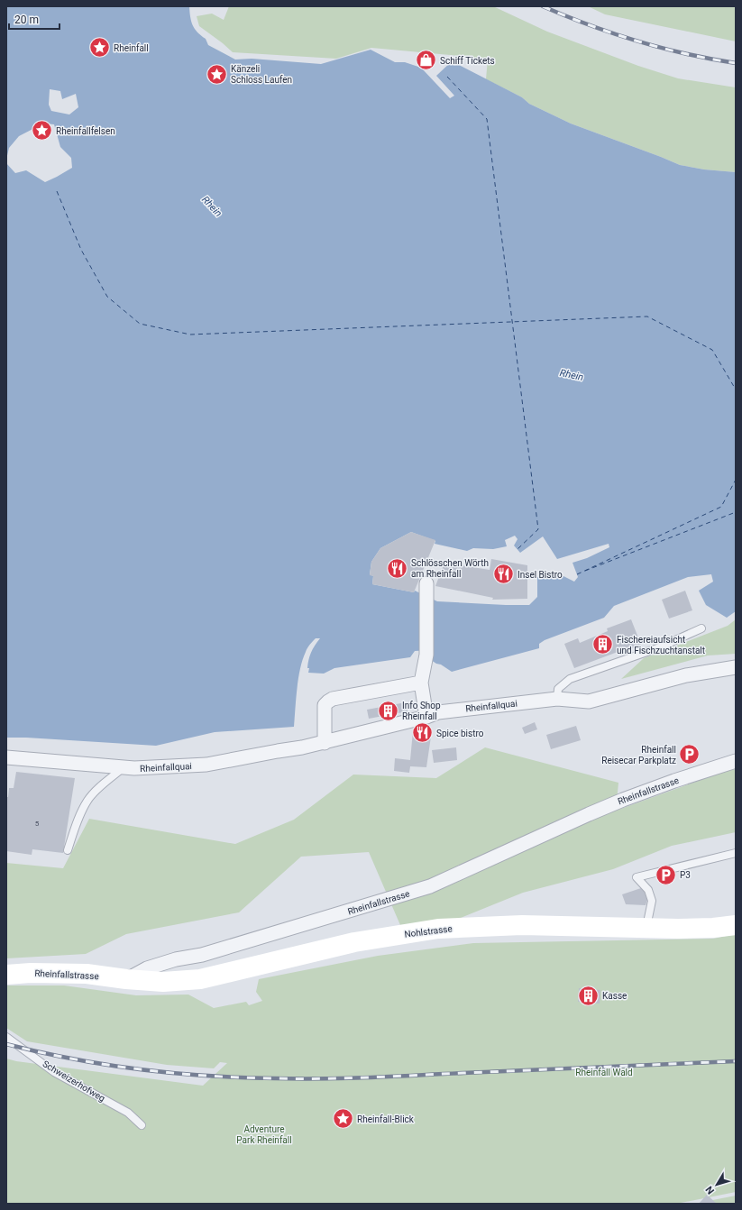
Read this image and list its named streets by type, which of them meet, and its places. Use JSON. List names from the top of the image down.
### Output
{
  "streets": {
    "street": ["Rheinfallquai", "Rheinfallstrasse", "Nohlstrasse"],
    "lane": ["Schweizerhofweg"]
  },
  "crossings": [
    ["Rheinfallstrasse", "Nohlstrasse"]
  ],
  "water": ["Rhein"],
  "parks": ["Rheinfall Wald", "Adventure Park Rheinfall"],
  "places": {
    "place": [
      "Rheinfall",
      "Känzeli Schloss Laufen",
      "Rheinfallfelsen",
      "Rheinfall-Blick"
    ],
    "shop": ["Schiff Tickets"],
    "restaurant": ["Schlösschen Wörth am Rheinfall", "Insel Bistro", "Spice bistro"],
    "building": ["Fischereiaufsicht und Fischzuchtanstalt", "Info Shop Rheinfall", "Kasse"],
    "parking": ["Rheinfall Reisecar Parkplatz", "P3"]
  },
  "house_numbers": ["5"],
  "scale_bar": "20 m",
  "north": "bottom left"
}
